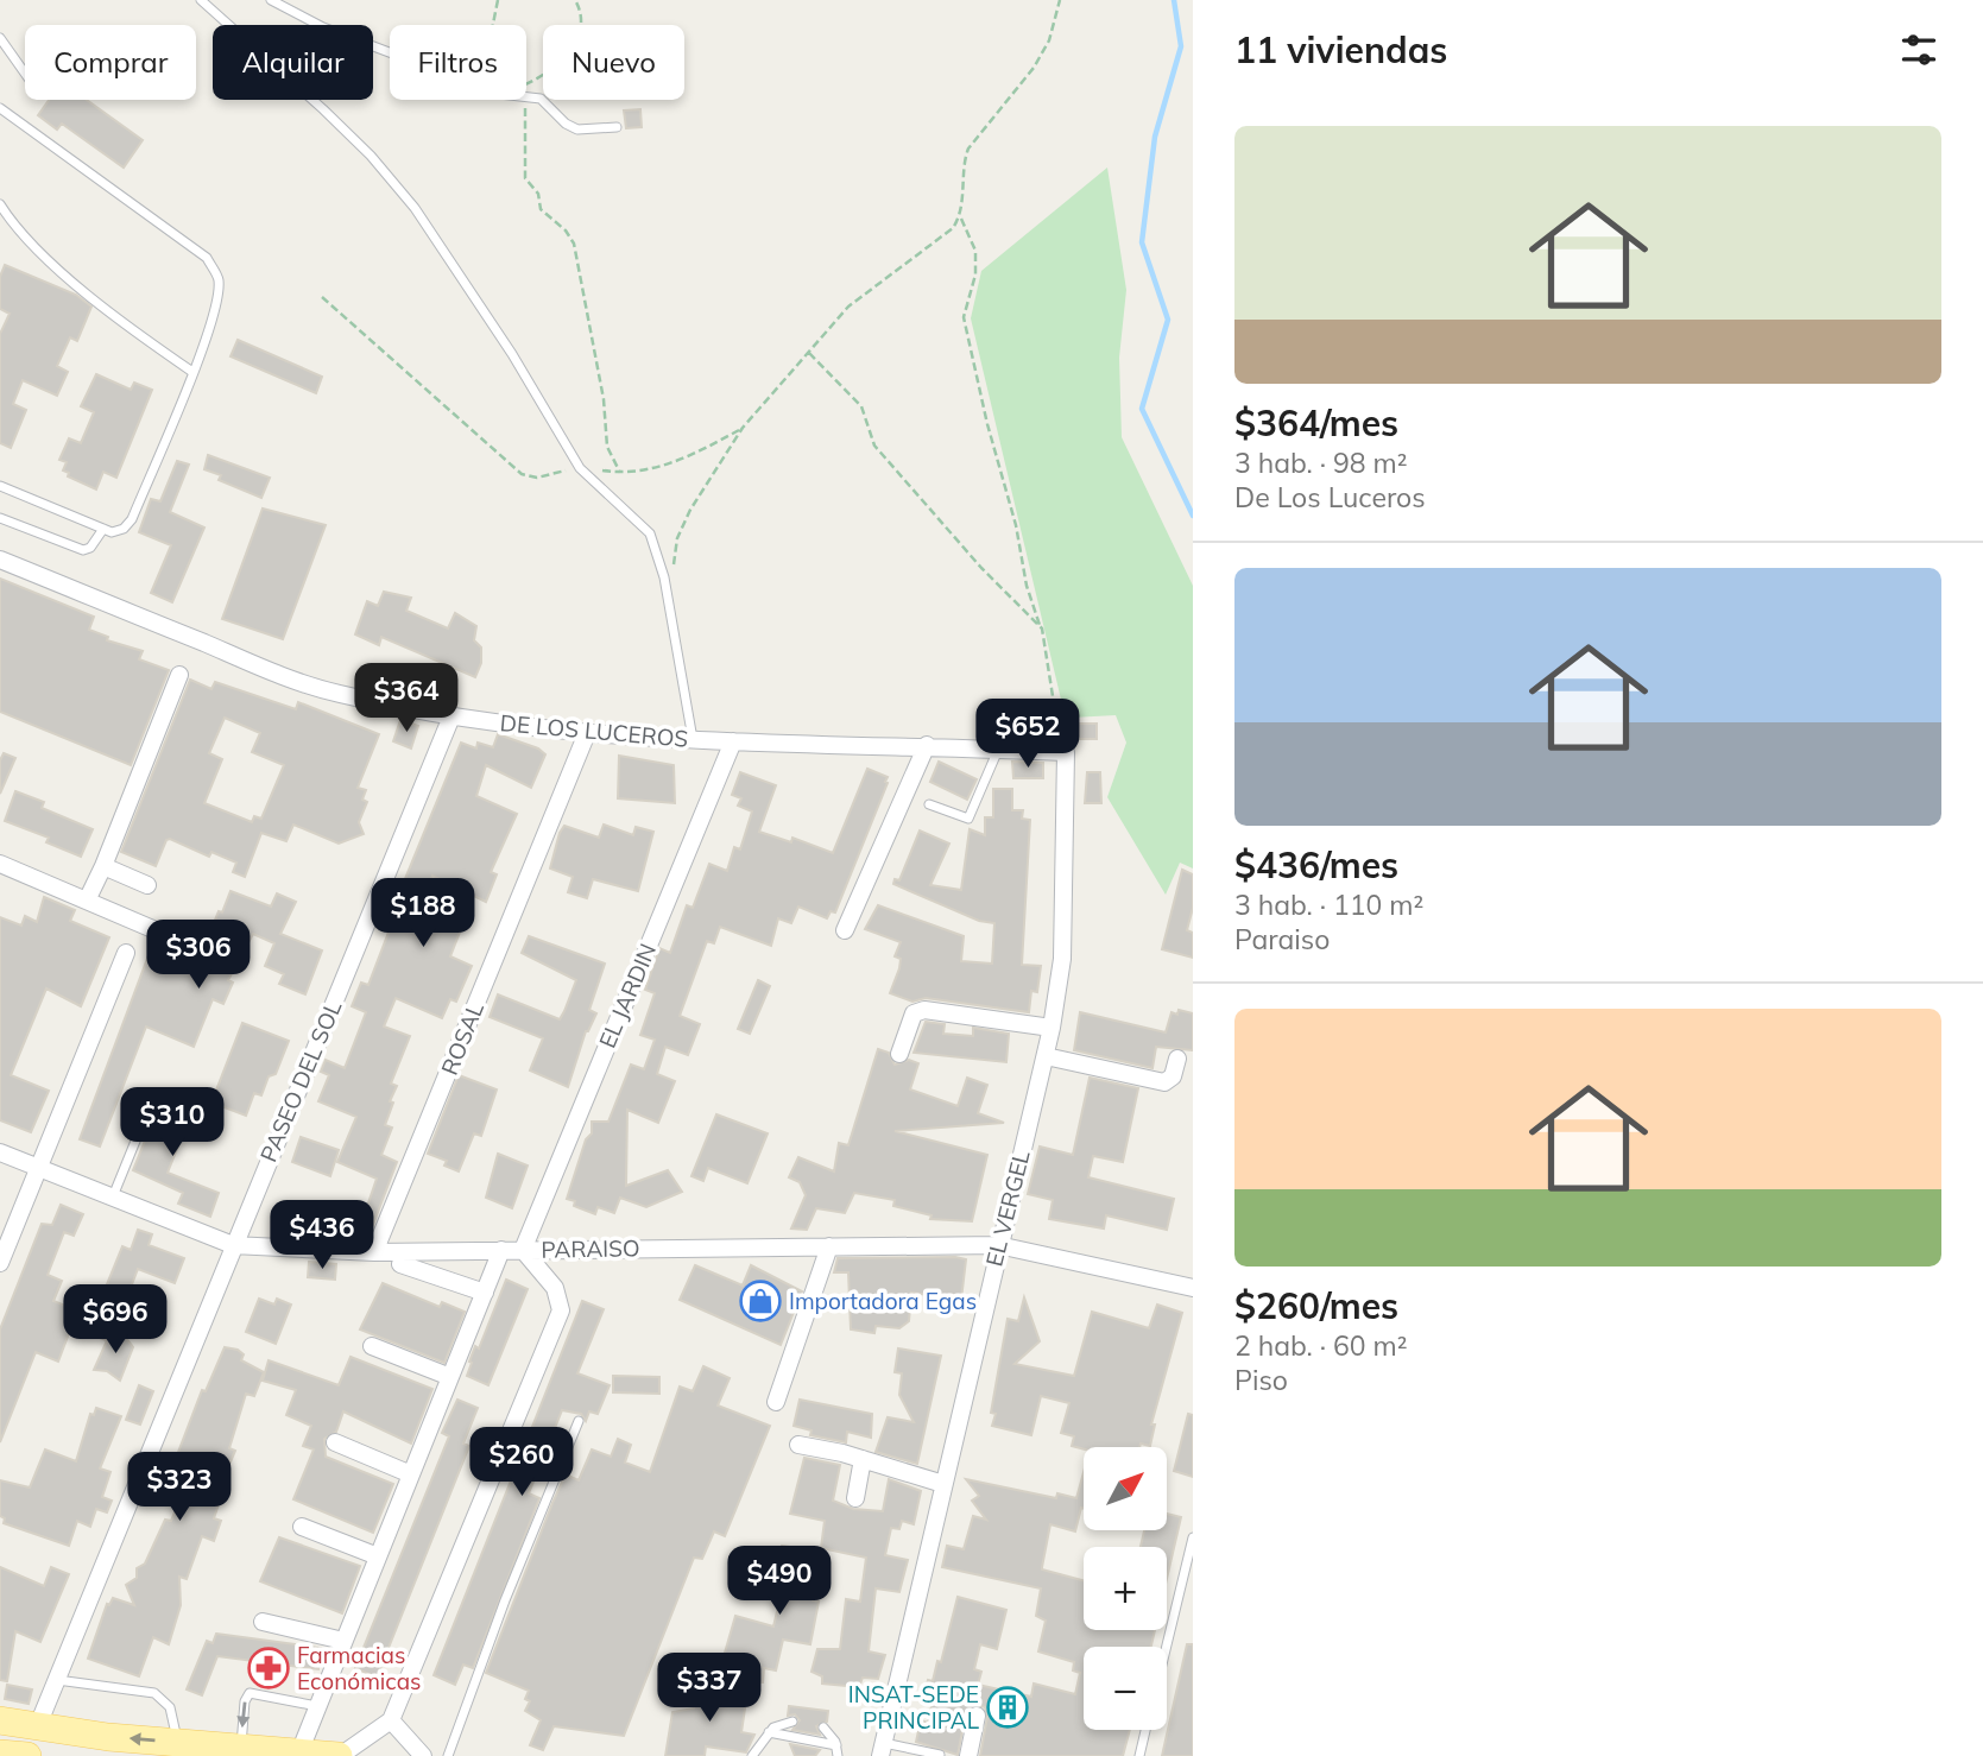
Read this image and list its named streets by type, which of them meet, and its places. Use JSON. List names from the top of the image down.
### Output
{
  "streets": {
    "street": [
      "DE LOS LUCEROS",
      "EL JARDIN",
      "ROSAL",
      "PASEO DEL SOL",
      "EL VERGEL",
      "PARAISO"
    ]
  },
  "crossings": [
    ["DE LOS LUCEROS", "EL JARDIN"],
    ["DE LOS LUCEROS", "ROSAL"],
    ["DE LOS LUCEROS", "PASEO DEL SOL"],
    ["DE LOS LUCEROS", "EL VERGEL"],
    ["EL JARDIN", "PARAISO"],
    ["ROSAL", "PARAISO"],
    ["PASEO DEL SOL", "PARAISO"],
    ["EL VERGEL", "PARAISO"]
  ],
  "places": {
    "shop": ["Importadora Egas"],
    "pharmacy": ["Farmacias Económicas"],
    "building": ["INSAT-SEDE PRINCIPAL"]
  },
  "north": "top right",
  "page": {
    "heading": "11 viviendas",
    "chip": [
      "Comprar",
      "Alquilar",
      "Filtros",
      "Nuevo"
    ],
    "list": [
      {
        "name": "$364/mes",
        "note": "3 hab. · 98 m² · De Los Luceros"
      },
      {
        "name": "$436/mes",
        "note": "3 hab. · 110 m² · Paraiso"
      },
      {
        "name": "$260/mes",
        "note": "2 hab. · 60 m² · Piso"
      }
    ],
    "price": [
      "$364",
      "$652",
      "$188",
      "$306",
      "$310",
      "$436",
      "$696",
      "$260",
      "$323",
      "$490",
      "$337"
    ],
    "map_buttons": ["+", "−"]
  }
}
